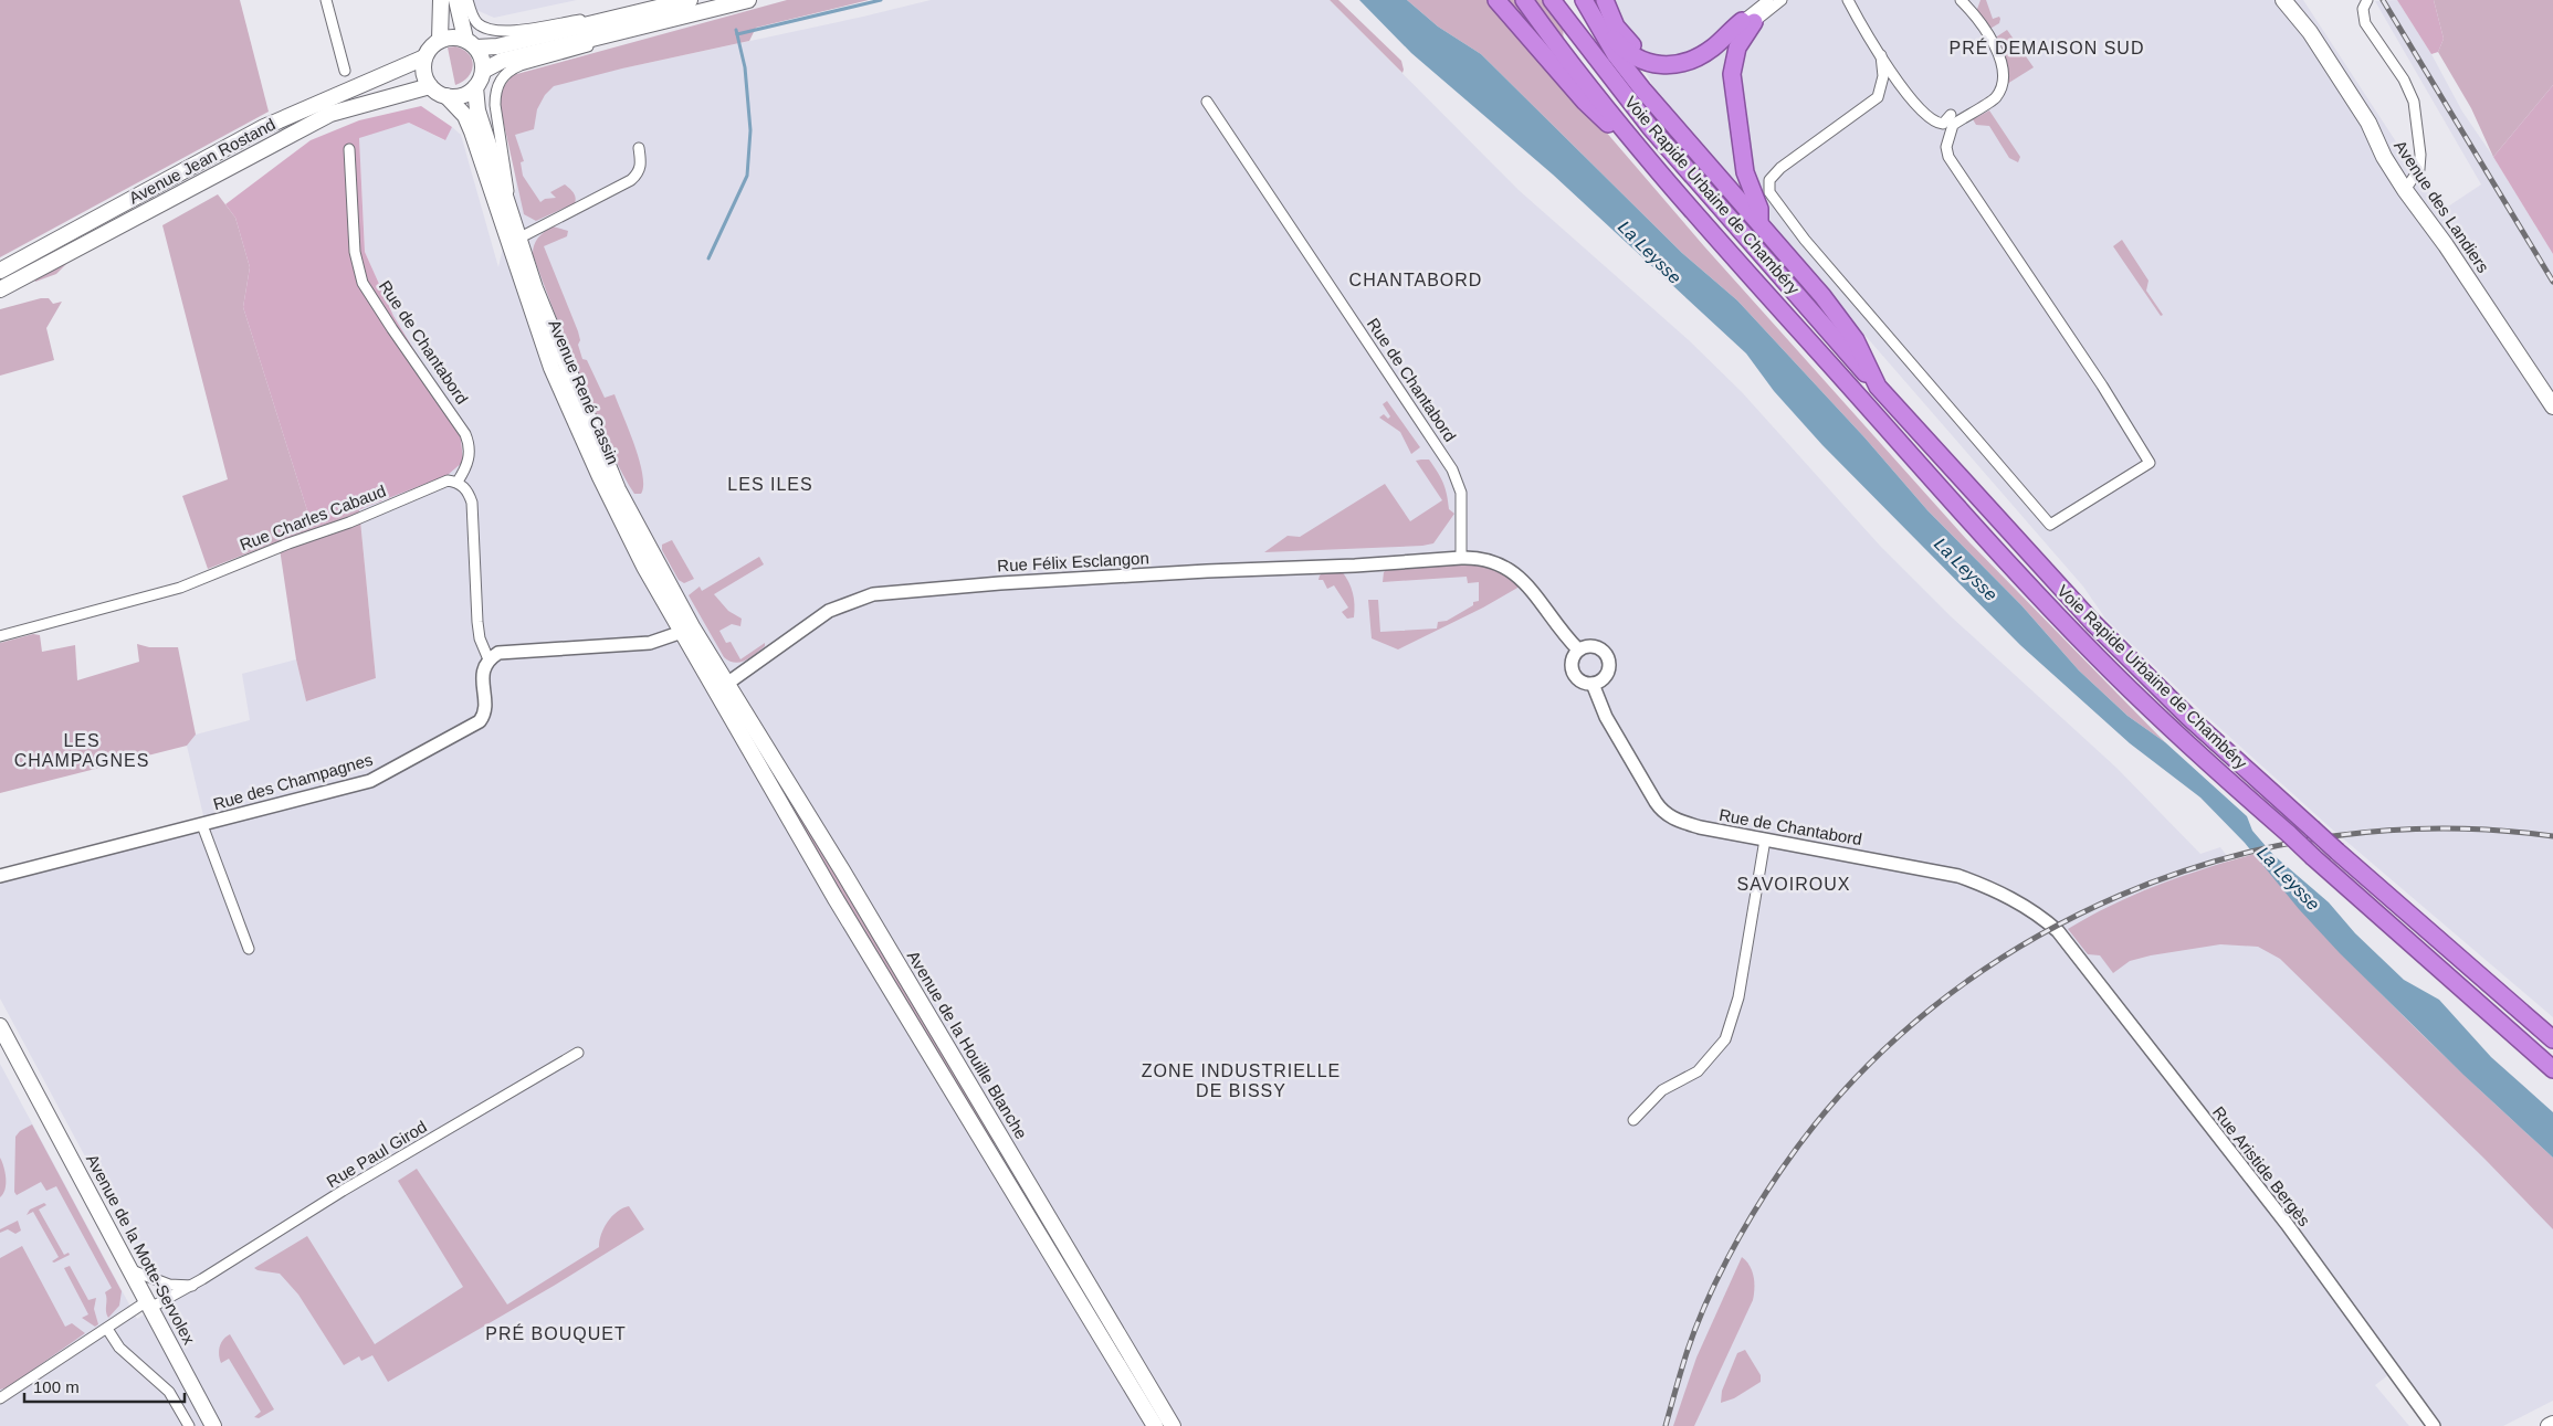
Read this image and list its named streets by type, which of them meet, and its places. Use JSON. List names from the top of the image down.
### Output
{
  "streets": {
    "highway": ["Voie Rapide Urbaine de Chambéry"],
    "main road": [
      "Avenue Jean Rostand",
      "Avenue des Landiers",
      "Avenue René Cassin",
      "Avenue de la Houille Blanche",
      "Avenue de la Motte-Servolex"
    ],
    "street": [
      "Rue de Chantabord",
      "Rue Charles Cabaud",
      "Rue Félix Esclangon",
      "Rue des Champagnes",
      "Rue Paul Girod",
      "Rue Aristide Bergès"
    ]
  },
  "crossings": [
    ["Avenue Jean Rostand", "Avenue René Cassin"],
    ["Rue de Chantabord", "Rue Charles Cabaud"],
    ["Rue de Chantabord", "Rue Félix Esclangon"],
    ["Rue de Chantabord", "Rue Aristide Bergès"],
    ["Avenue René Cassin", "Rue Félix Esclangon"],
    ["Avenue René Cassin", "Avenue de la Houille Blanche"],
    ["Rue Félix Esclangon", "Avenue de la Houille Blanche"],
    ["Rue Paul Girod", "Avenue de la Motte-Servolex"]
  ],
  "districts": [
    "PRÉ DEMAISON SUD",
    "CHANTABORD",
    "LES ILES",
    "LES CHAMPAGNES",
    "SAVOIROUX",
    "ZONE INDUSTRIELLE DE BISSY",
    "PRÉ BOUQUET"
  ],
  "water": ["La Leysse"],
  "scale_bar": "100 m"
}
